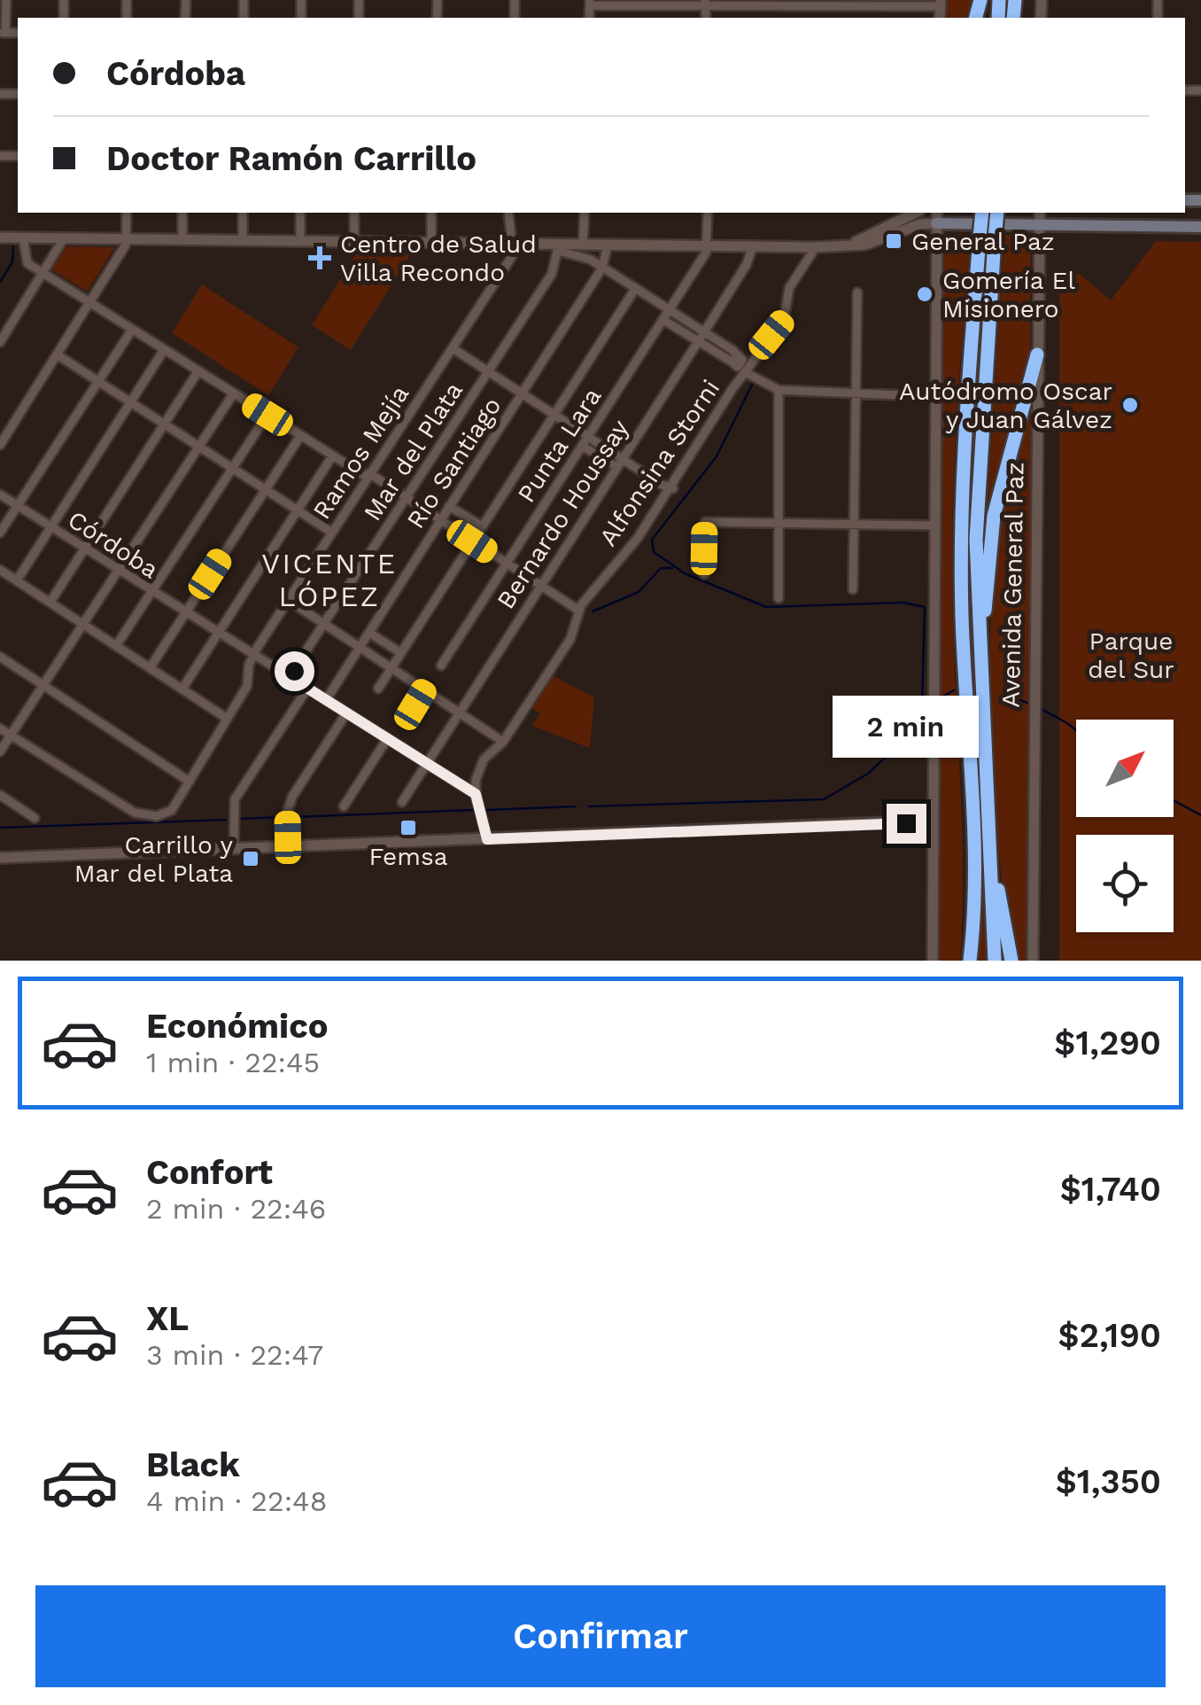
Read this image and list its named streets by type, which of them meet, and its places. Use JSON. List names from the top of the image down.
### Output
{
  "streets": {
    "highway": ["Avenida General Paz"],
    "street": [
      "Punta Lara",
      "Mar del Plata",
      "Ramos Mejía",
      "Río Santiago",
      "Alfonsina Storni",
      "Bernardo Houssay",
      "Córdoba"
    ]
  },
  "crossings": [
    ["Mar del Plata", "Córdoba"],
    ["Ramos Mejía", "Córdoba"],
    ["Río Santiago", "Córdoba"],
    ["Alfonsina Storni", "Córdoba"],
    ["Bernardo Houssay", "Córdoba"]
  ],
  "districts": ["VICENTE LÓPEZ"],
  "parks": ["Parque del Sur"],
  "places": {
    "transit": ["General Paz", "Femsa", "Carrillo y Mar del Plata"],
    "health": ["Centro de Salud Villa Recondo"],
    "other": ["Gomería El Misionero", "Autódromo Oscar y Juan Gálvez"]
  },
  "north": "top right",
  "page": {
    "banner": ["Córdoba", "Doctor Ramón Carrillo"],
    "bubble": "2 min",
    "list": [
      {
        "name": "Económico",
        "note": "1 min · 22:45",
        "value": "$1,290"
      },
      {
        "name": "Confort",
        "note": "2 min · 22:46",
        "value": "$1,740"
      },
      {
        "name": "XL",
        "note": "3 min · 22:47",
        "value": "$2,190"
      },
      {
        "name": "Black",
        "note": "4 min · 22:48",
        "value": "$1,350"
      }
    ],
    "buttons": "Confirmar"
  }
}
